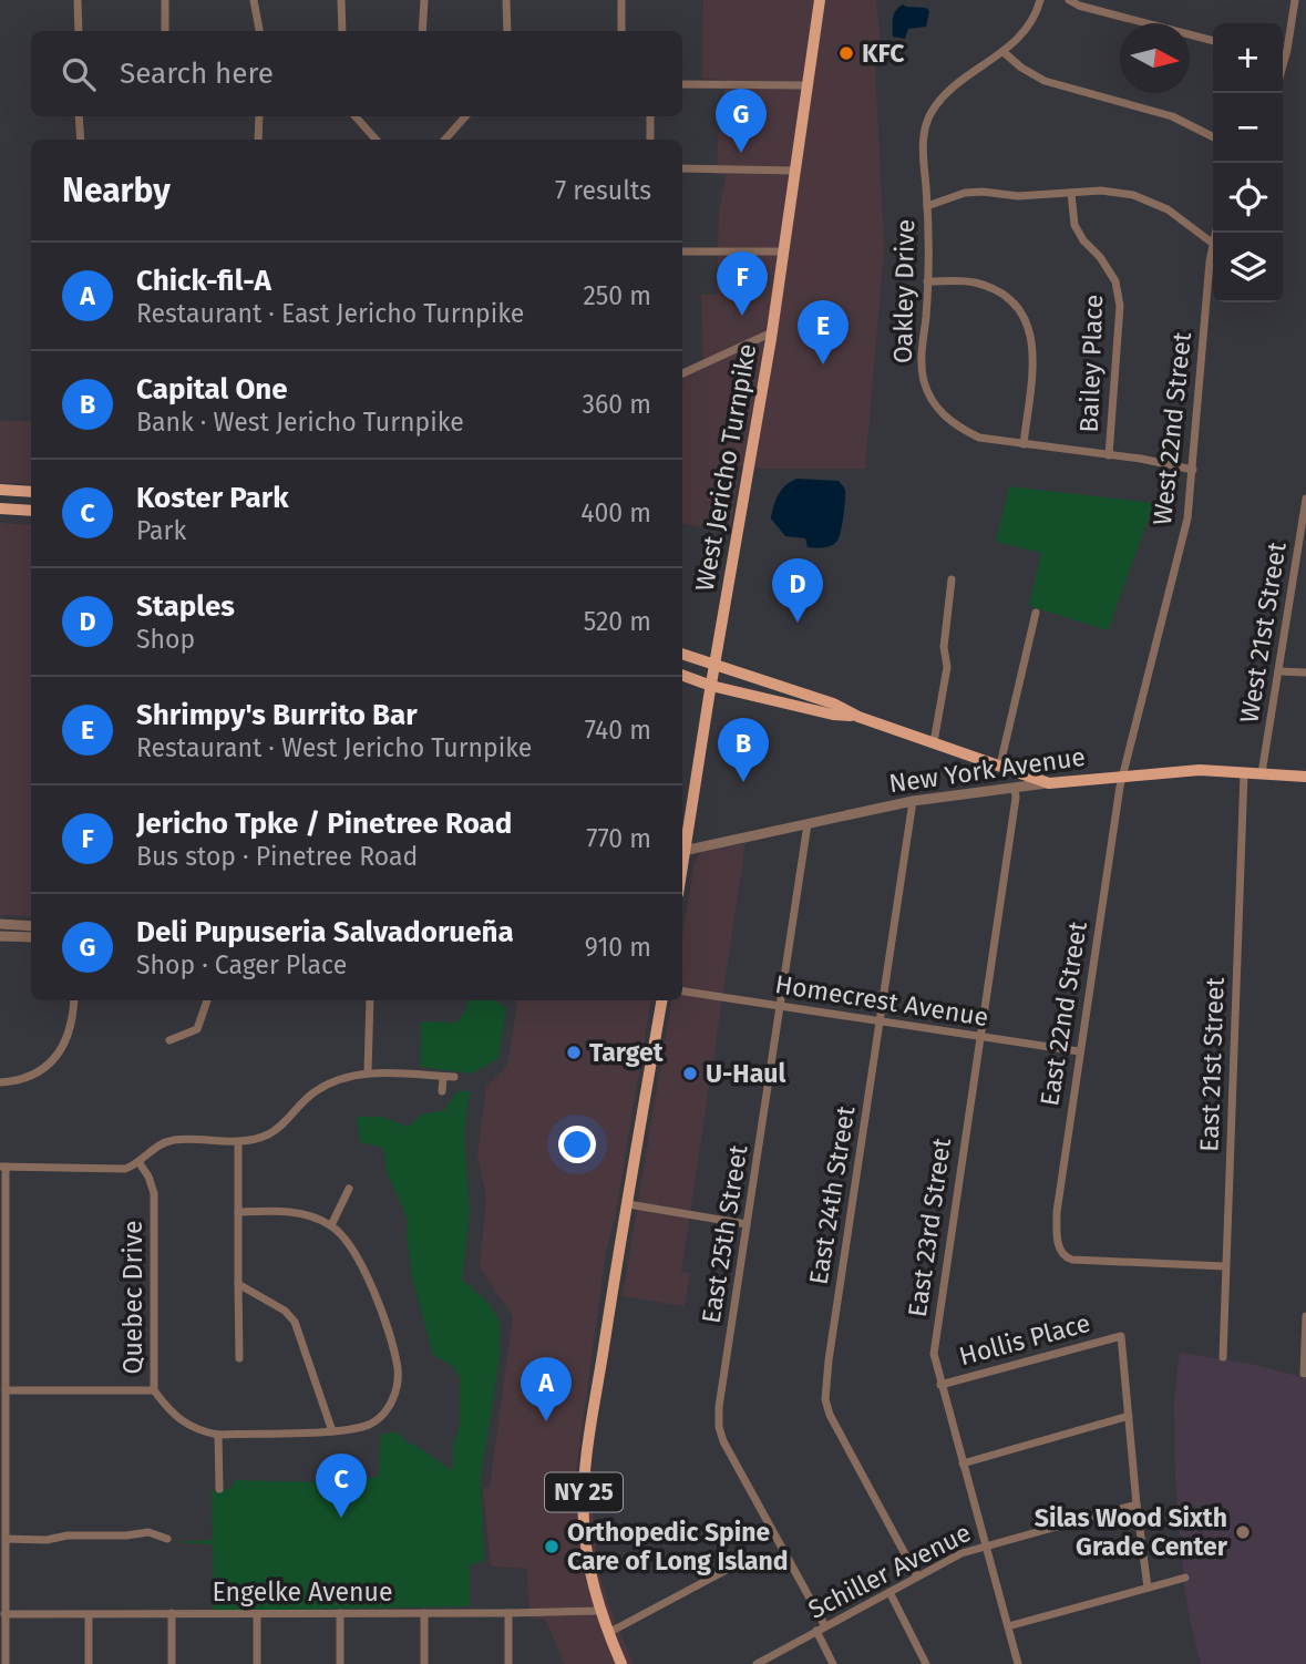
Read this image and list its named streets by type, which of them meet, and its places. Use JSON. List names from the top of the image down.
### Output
{
  "streets": {
    "main road": ["West Jericho Turnpike", "New York Avenue", "NY 25"],
    "street": [
      "Oakley Drive",
      "Bailey Place",
      "West 22nd Street",
      "West 21st Street",
      "Homecrest Avenue",
      "East 22nd Street",
      "East 21st Street",
      "East 24th Street",
      "East 23rd Street",
      "East 25th Street",
      "Quebec Drive",
      "Hollis Place",
      "Schiller Avenue",
      "Engelke Avenue"
    ]
  },
  "crossings": [
    ["Oakley Drive", "Bailey Place"],
    ["Oakley Drive", "West 22nd Street"],
    ["West 22nd Street", "New York Avenue"],
    ["West 22nd Street", "East 22nd Street"],
    ["West Jericho Turnpike", "New York Avenue"],
    ["West 21st Street", "New York Avenue"],
    ["New York Avenue", "East 22nd Street"],
    ["New York Avenue", "East 21st Street"],
    ["New York Avenue", "East 24th Street"],
    ["New York Avenue", "East 23rd Street"],
    ["New York Avenue", "East 25th Street"],
    ["Homecrest Avenue", "East 22nd Street"],
    ["Homecrest Avenue", "East 24th Street"],
    ["Homecrest Avenue", "East 23rd Street"],
    ["Homecrest Avenue", "East 25th Street"],
    ["East 22nd Street", "East 21st Street"],
    ["East 24th Street", "Schiller Avenue"],
    ["East 23rd Street", "Hollis Place"],
    ["East 23rd Street", "Schiller Avenue"],
    ["East 25th Street", "Schiller Avenue"],
    ["NY 25", "Engelke Avenue"]
  ],
  "places": [
    "KFC",
    "Target",
    "U-Haul",
    "Silas Wood Sixth Grade Center",
    "Orthopedic Spine Care of Long Island"
  ],
  "north": "right",
  "page": {
    "map_buttons": ["+", "−"],
    "search": "Search here",
    "pins": [
      "G",
      "F",
      "E",
      "D",
      "B",
      "A",
      "C"
    ],
    "heading": ["Nearby", "7 results"],
    "list": [
      {
        "mark": "A",
        "name": "Chick-fil-A",
        "note": "Restaurant · East Jericho Turnpike",
        "value": "250 m"
      },
      {
        "mark": "B",
        "name": "Capital One",
        "note": "Bank · West Jericho Turnpike",
        "value": "360 m"
      },
      {
        "mark": "C",
        "name": "Koster Park",
        "note": "Park",
        "value": "400 m"
      },
      {
        "mark": "D",
        "name": "Staples",
        "note": "Shop",
        "value": "520 m"
      },
      {
        "mark": "E",
        "name": "Shrimpy's Burrito Bar",
        "note": "Restaurant · West Jericho Turnpike",
        "value": "740 m"
      },
      {
        "mark": "F",
        "name": "Jericho Tpke / Pinetree Road",
        "note": "Bus stop · Pinetree Road",
        "value": "770 m"
      },
      {
        "mark": "G",
        "name": "Deli Pupuseria Salvadorueña",
        "note": "Shop · Cager Place",
        "value": "910 m"
      }
    ]
  }
}
